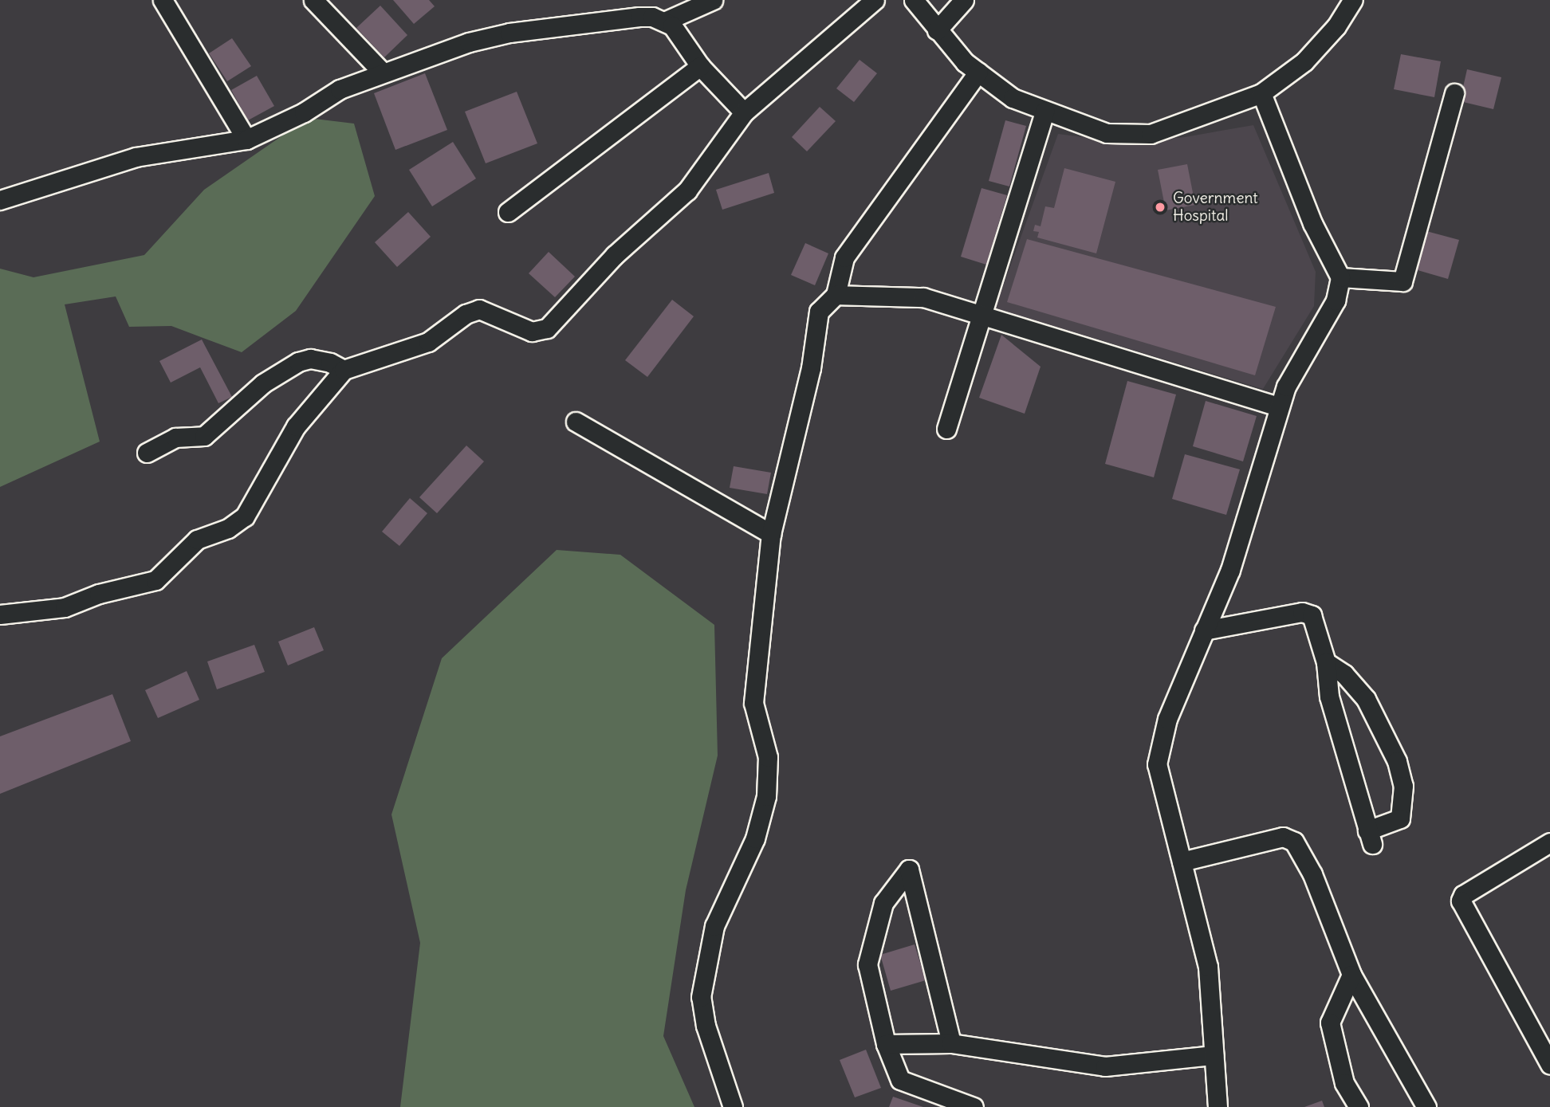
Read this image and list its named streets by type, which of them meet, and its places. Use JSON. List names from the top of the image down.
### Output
{
  "places": ["Government Hospital"]
}
